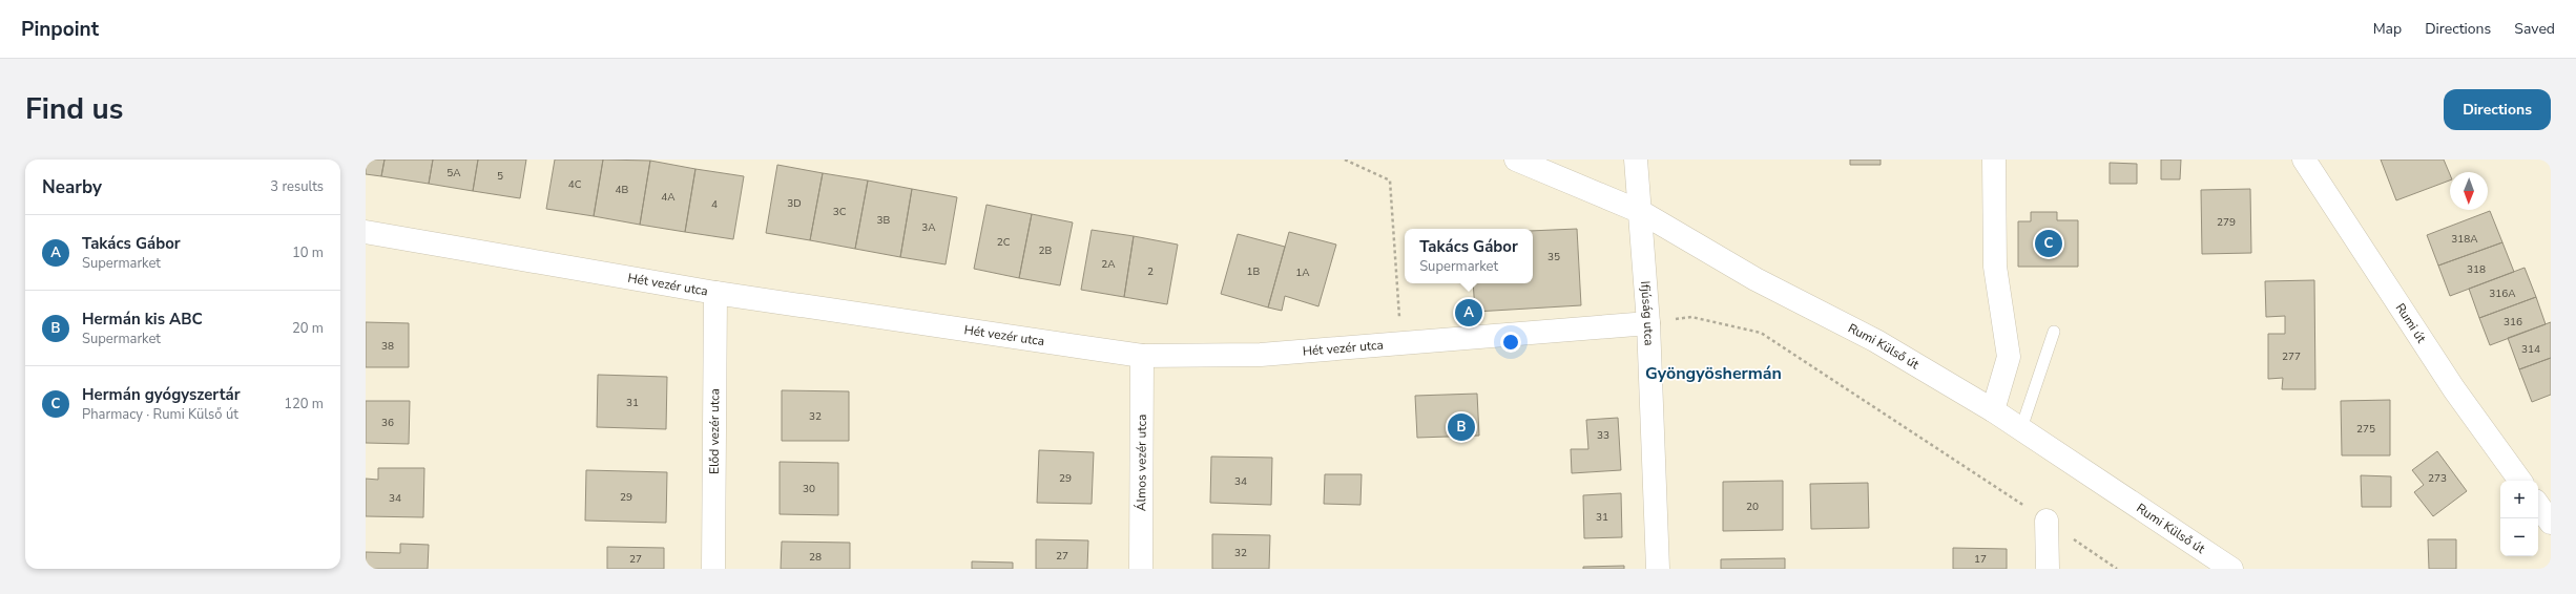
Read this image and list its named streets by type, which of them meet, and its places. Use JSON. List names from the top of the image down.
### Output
{
  "streets": {
    "street": [
      "Hét vezér utca",
      "Ifjúság utca",
      "Rumi út",
      "Rumi Külső út",
      "Előd vezér utca",
      "Álmos vezér utca"
    ]
  },
  "crossings": [
    ["Hét vezér utca", "Ifjúság utca"],
    ["Hét vezér utca", "Előd vezér utca"],
    ["Hét vezér utca", "Álmos vezér utca"],
    ["Ifjúság utca", "Rumi Külső út"]
  ],
  "districts": ["Gyöngyöshermán"],
  "house_numbers": [
    "5A",
    "5",
    "4C",
    "4B",
    "4A",
    "3D",
    "4",
    "3C",
    "3B",
    "279",
    "3A",
    "318A",
    "2C",
    "2B",
    "35",
    "2A",
    "318",
    "2",
    "1B",
    "1A",
    "316A",
    "316",
    "38",
    "314",
    "277",
    "31",
    "32",
    "36",
    "275",
    "33",
    "29",
    "273",
    "34",
    "30",
    "29",
    "34",
    "20",
    "31",
    "32",
    "27",
    "28",
    "27",
    "17"
  ],
  "north": "bottom",
  "page": {
    "header": "Pinpoint",
    "nav": ["Map", "Directions", "Saved"],
    "title": "Find us",
    "buttons": "Directions",
    "heading": ["Nearby", "3 results"],
    "list": [
      {
        "mark": "A",
        "name": "Takács Gábor",
        "note": "Supermarket",
        "value": "10 m"
      },
      {
        "mark": "B",
        "name": "Hermán kis ABC",
        "note": "Supermarket",
        "value": "20 m"
      },
      {
        "mark": "C",
        "name": "Hermán gyógyszertár",
        "note": "Pharmacy · Rumi Külső út",
        "value": "120 m"
      }
    ],
    "pins": ["C", "A", "B"],
    "popup": ["Takács Gábor", "Supermarket"],
    "map_buttons": ["+", "−"]
  }
}
